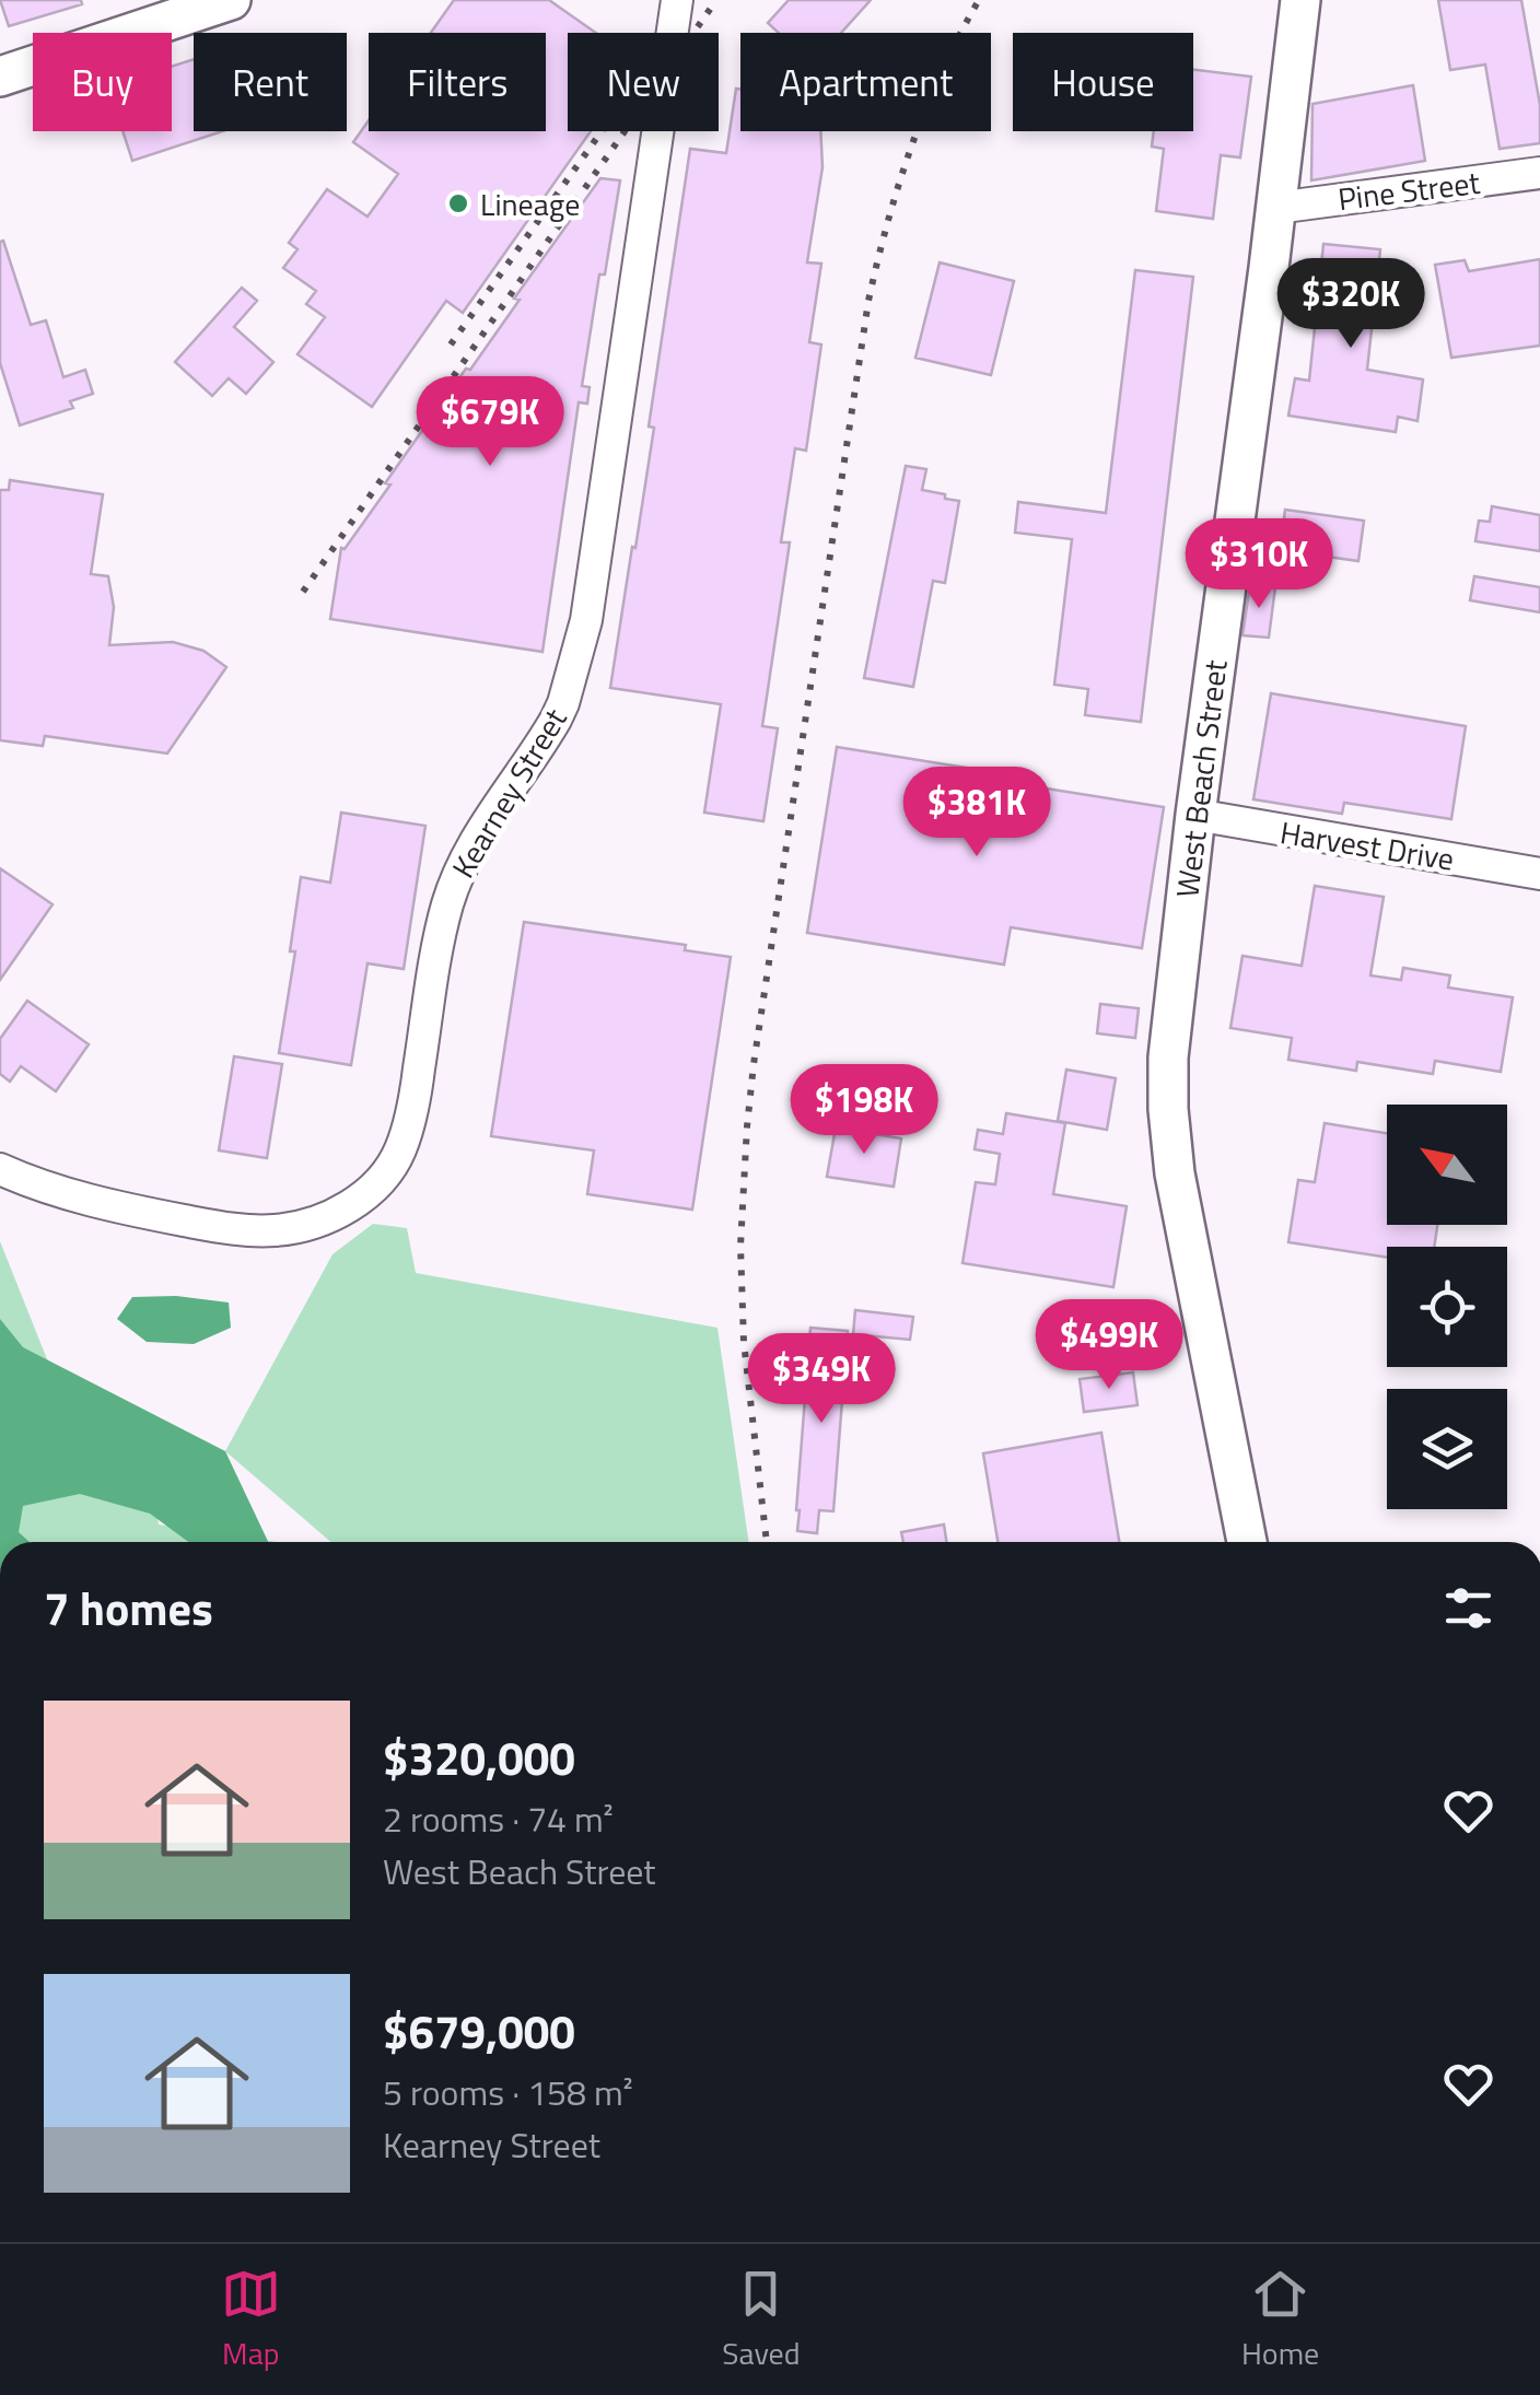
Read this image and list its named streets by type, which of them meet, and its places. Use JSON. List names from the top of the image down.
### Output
{
  "streets": {
    "main road": ["West Beach Street"],
    "street": ["Pine Street", "Kearney Street", "Harvest Drive"]
  },
  "crossings": [
    ["Pine Street", "West Beach Street"],
    ["West Beach Street", "Harvest Drive"]
  ],
  "places": ["Lineage"],
  "north": "top left",
  "page": {
    "chip": [
      "Buy",
      "Rent",
      "Filters",
      "New",
      "Apartment",
      "House"
    ],
    "price": [
      "$320K",
      "$679K",
      "$310K",
      "$381K",
      "$198K",
      "$499K",
      "$349K"
    ],
    "heading": "7 homes",
    "list": [
      {
        "name": "$320,000",
        "note": "2 rooms · 74 m² · West Beach Street"
      },
      {
        "name": "$679,000",
        "note": "5 rooms · 158 m² · Kearney Street"
      }
    ],
    "tabs": ["Map", "Saved", "Home"]
  }
}
